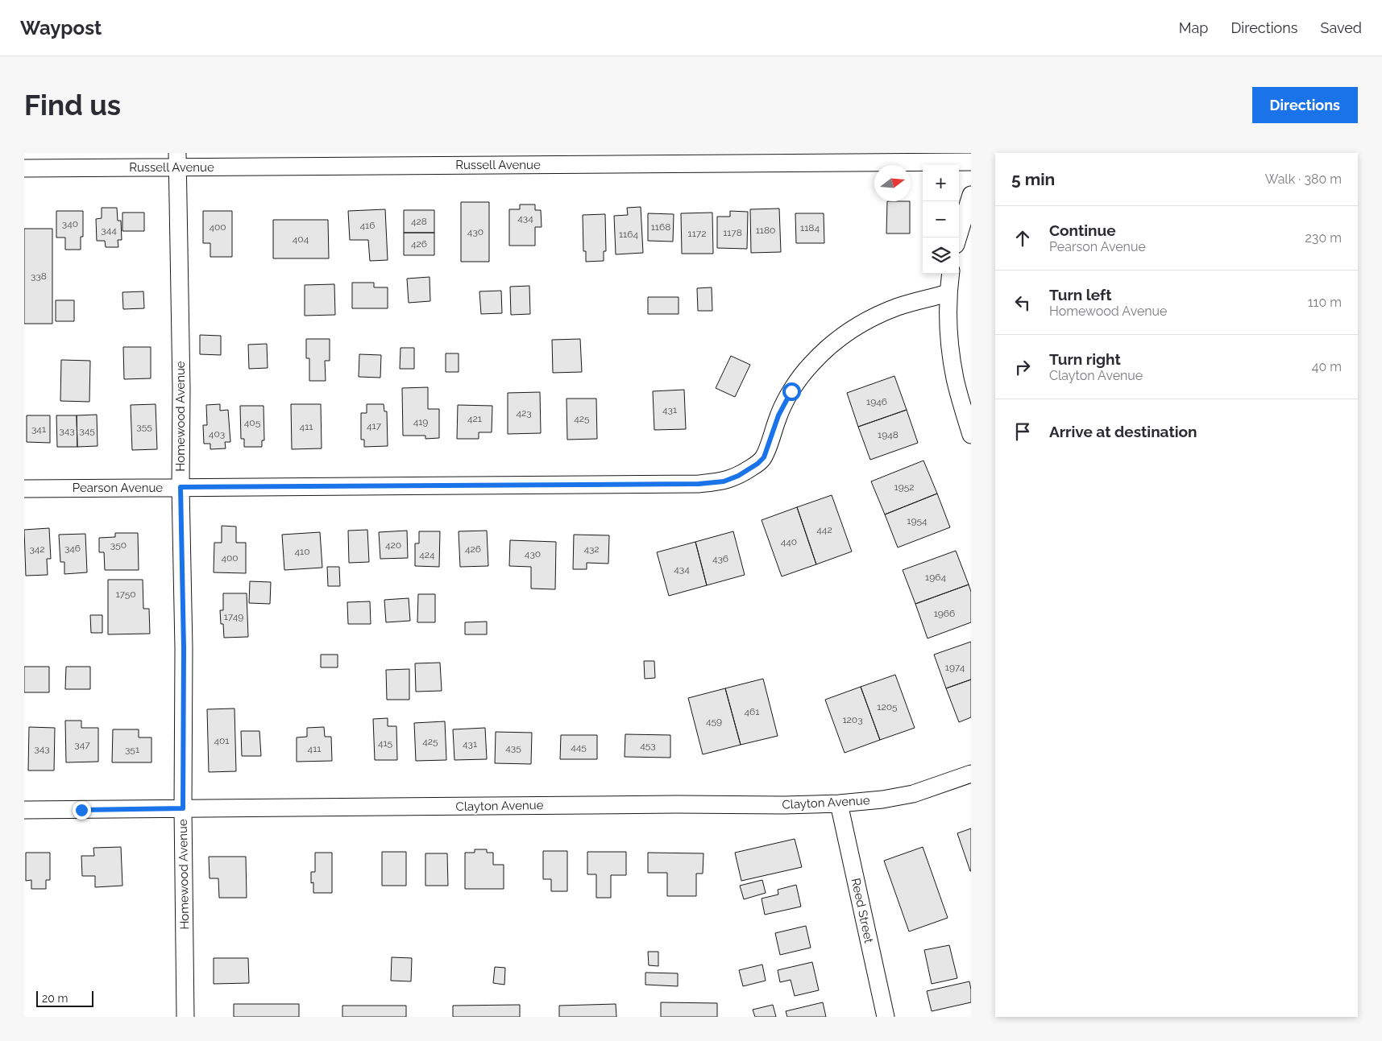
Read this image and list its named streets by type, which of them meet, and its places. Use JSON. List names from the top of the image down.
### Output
{
  "streets": {
    "street": [
      "Russell Avenue",
      "Homewood Avenue",
      "Pearson Avenue",
      "Clayton Avenue",
      "Reed Street"
    ]
  },
  "crossings": [
    ["Russell Avenue", "Homewood Avenue"],
    ["Homewood Avenue", "Pearson Avenue"],
    ["Homewood Avenue", "Clayton Avenue"],
    ["Clayton Avenue", "Reed Street"]
  ],
  "house_numbers": [
    "434",
    "428",
    "340",
    "416",
    "400",
    "1168",
    "1184",
    "344",
    "1180",
    "430",
    "1178",
    "1172",
    "1164",
    "404",
    "426",
    "338",
    "1946",
    "431",
    "423",
    "421",
    "425",
    "419",
    "405",
    "417",
    "355",
    "411",
    "341",
    "343",
    "345",
    "403",
    "1948",
    "1952",
    "1954",
    "442",
    "440",
    "350",
    "420",
    "346",
    "342",
    "426",
    "432",
    "410",
    "430",
    "424",
    "400",
    "436",
    "434",
    "1964",
    "1750",
    "1966",
    "1749",
    "1974",
    "1205",
    "461",
    "1203",
    "459",
    "401",
    "425",
    "415",
    "431",
    "347",
    "453",
    "445",
    "435",
    "343",
    "411",
    "351"
  ],
  "scale_bar": "20 m",
  "north": "right",
  "page": {
    "header": "Waypost",
    "nav": ["Map", "Directions", "Saved"],
    "buttons": "Directions",
    "title": "Find us",
    "heading": ["5 min", "Walk · 380 m"],
    "map_buttons": ["+", "−"],
    "list": [
      ["Continue", "Pearson Avenue", "230 m"],
      ["Turn left", "Homewood Avenue", "110 m"],
      ["Turn right", "Clayton Avenue", "40 m"],
      "Arrive at destination"
    ],
    "scale": "20 m"
  }
}
